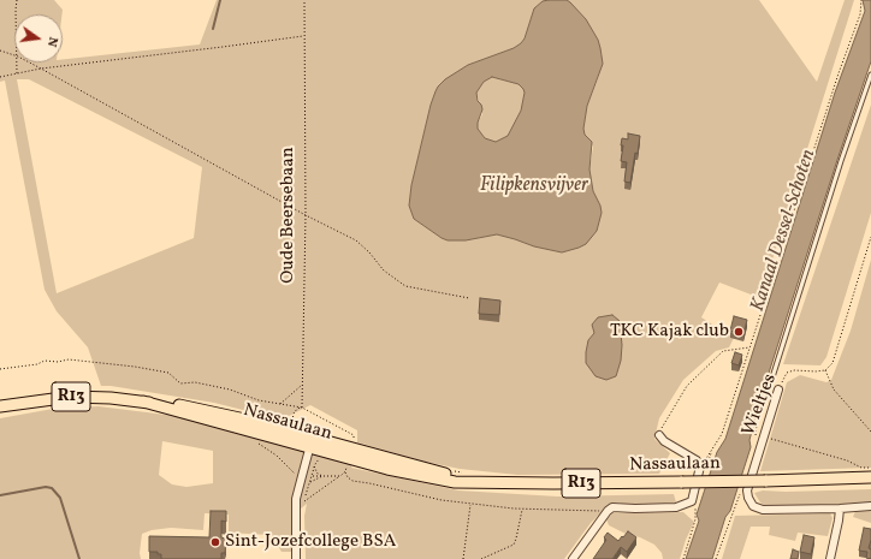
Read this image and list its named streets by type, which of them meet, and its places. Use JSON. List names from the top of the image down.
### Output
{
  "streets": {
    "main road": ["R13", "Nassaulaan"],
    "street": ["Wieltjes"],
    "path": ["Oude Beersebaan"]
  },
  "water": ["Filipkensvijver", "Kanaal Dessel-Schoten"],
  "places": ["TKC Kajak club", "Sint-Jozefcollege BSA"],
  "north": "right"
}
